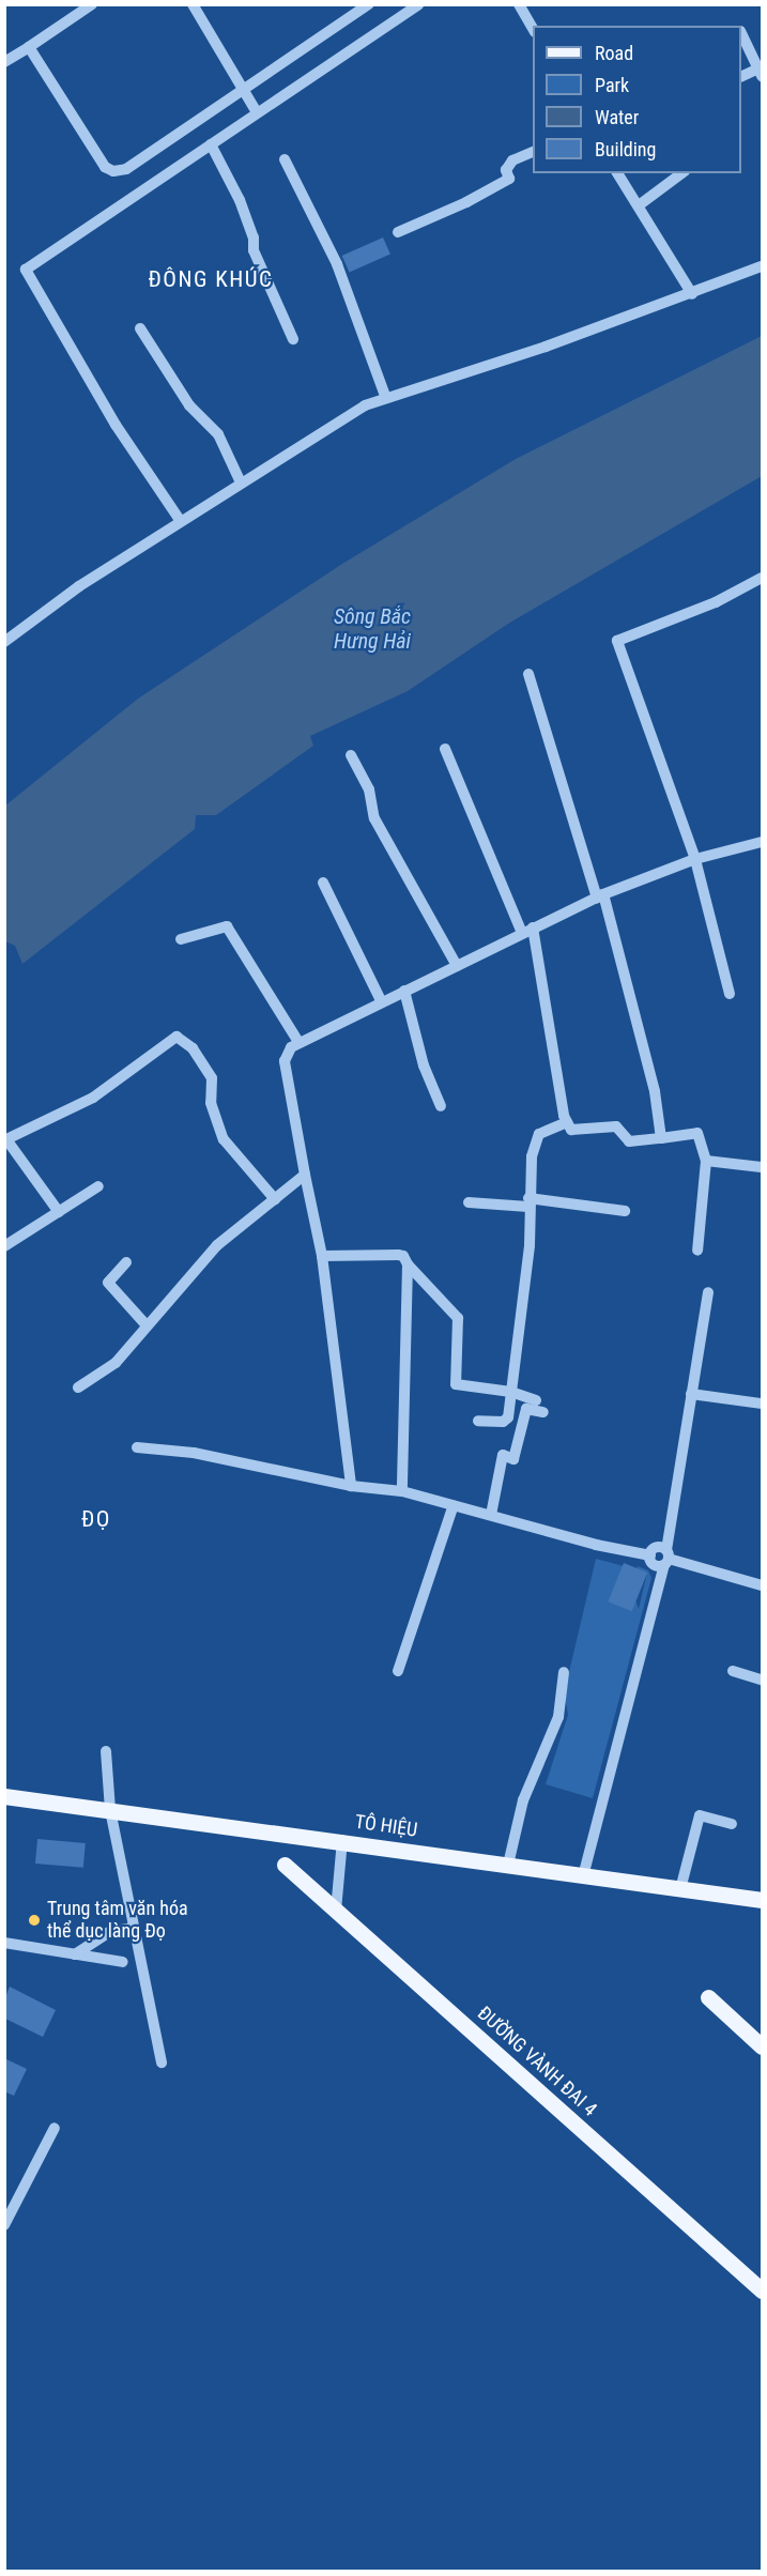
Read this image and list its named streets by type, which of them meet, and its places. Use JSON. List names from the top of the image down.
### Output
{
  "streets": {
    "main road": ["TÔ HIỆU", "ĐƯỜNG VÀNH ĐAI 4"]
  },
  "districts": ["ĐÔNG KHÚC", "ĐỌ"],
  "water": ["Sông Bắc Hưng Hải"],
  "places": ["Trung tâm văn hóa thể dục làng Đọ"],
  "legend": [
    "Road",
    "Park",
    "Water",
    "Building"
  ]
}
